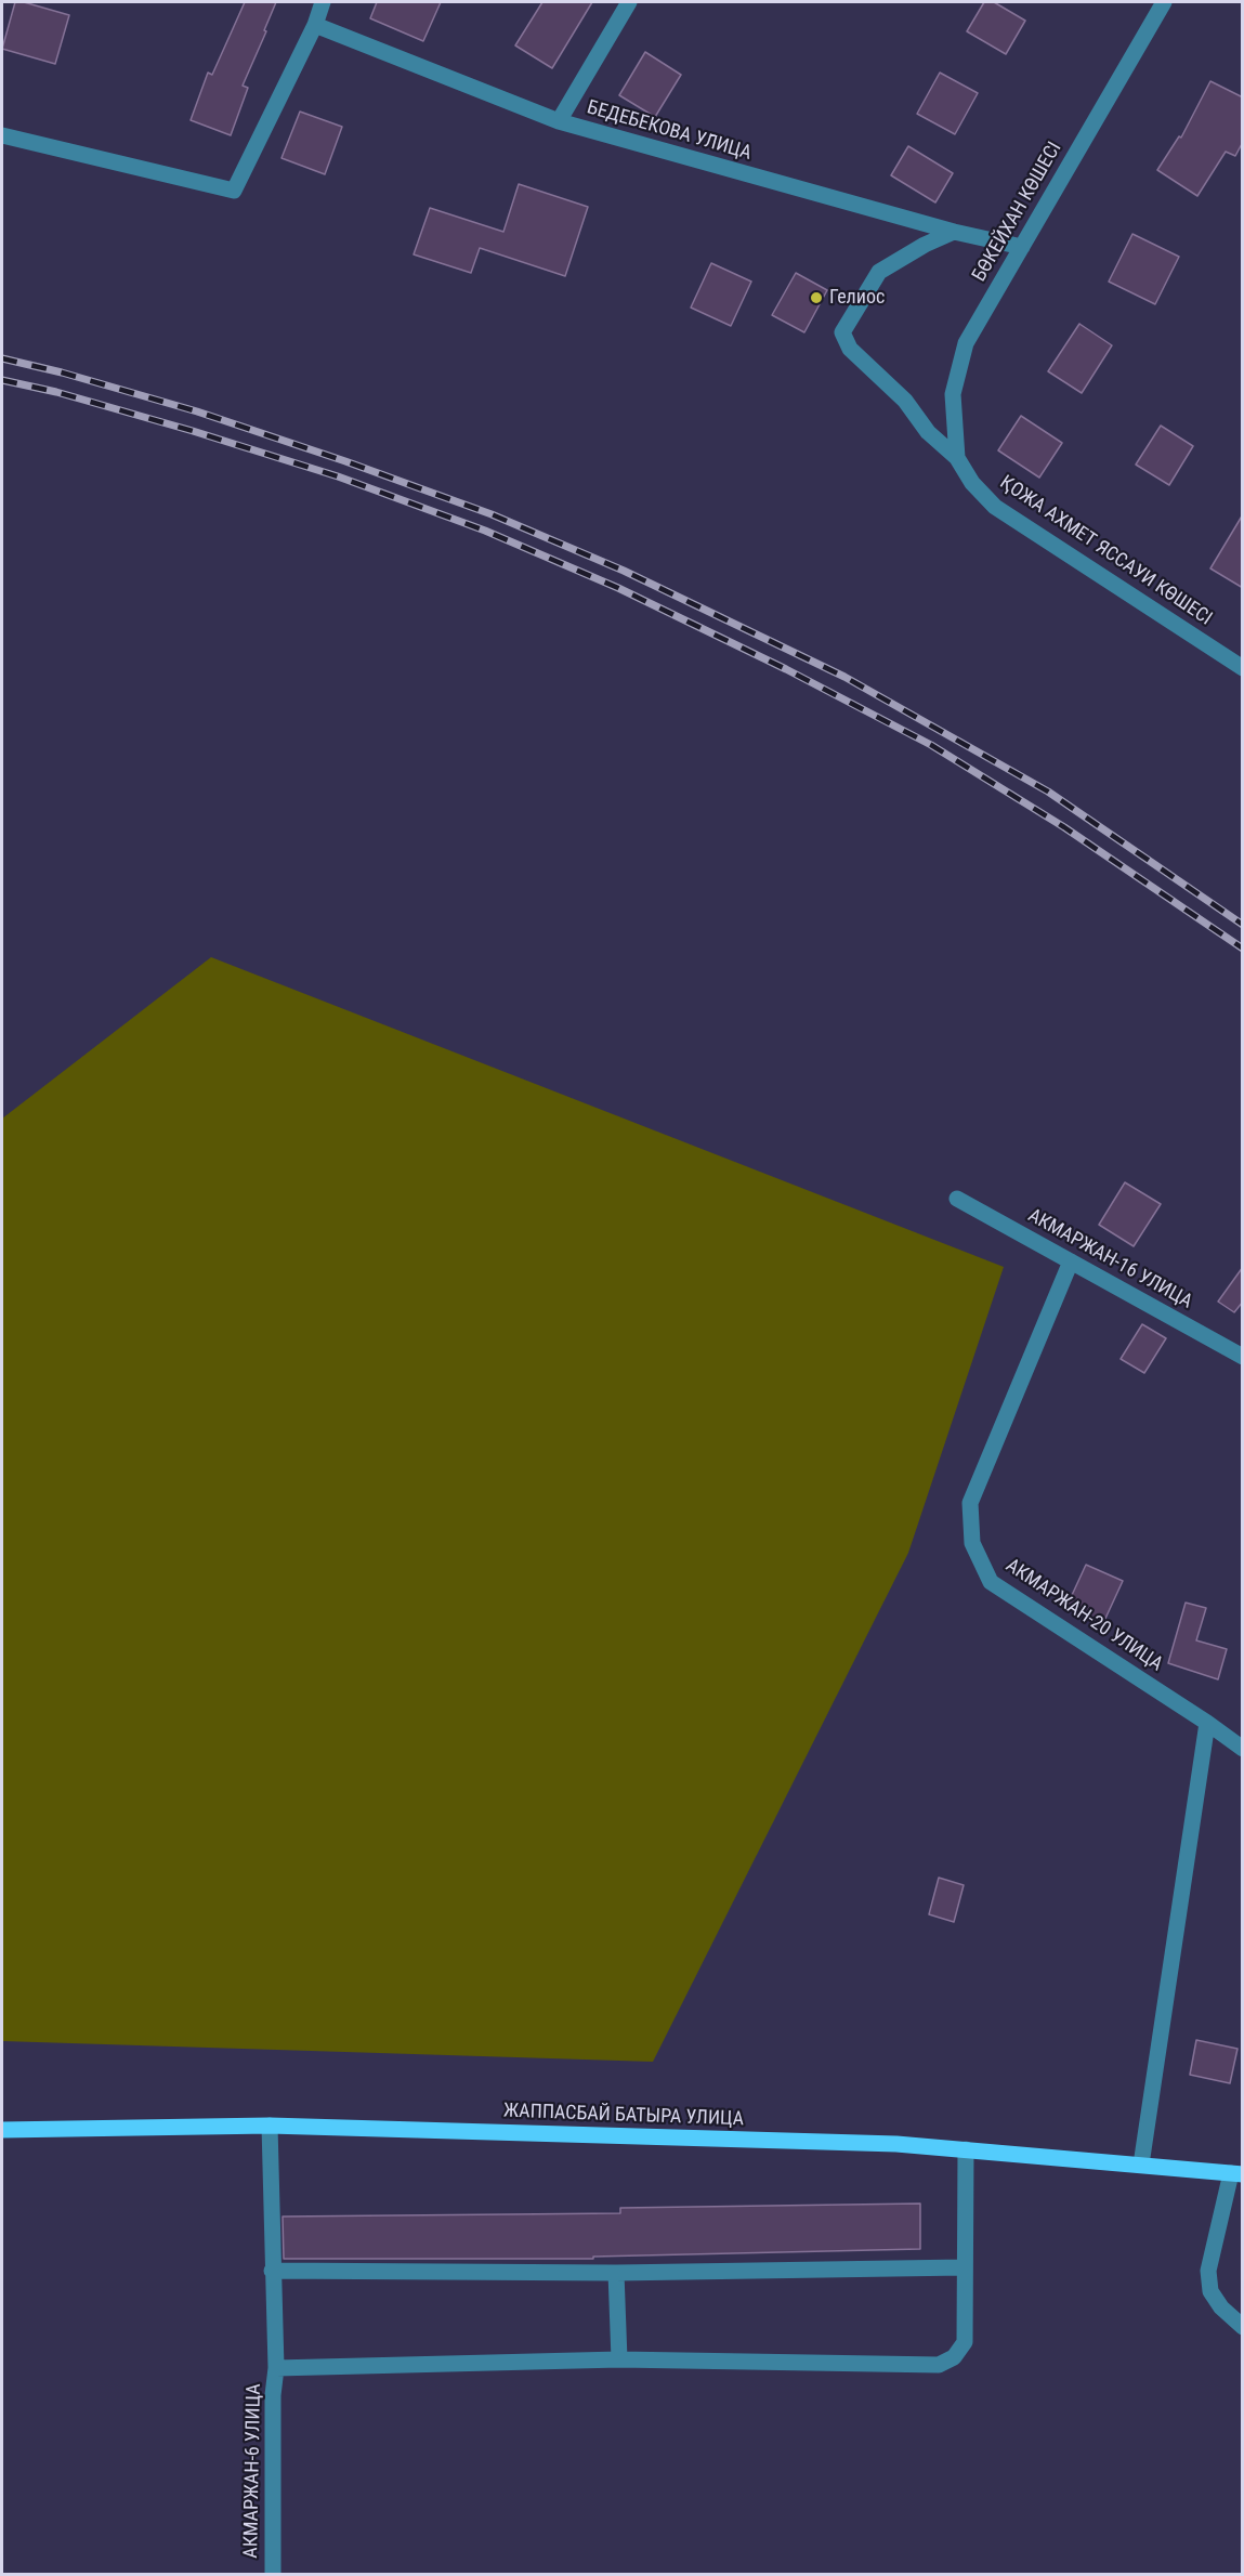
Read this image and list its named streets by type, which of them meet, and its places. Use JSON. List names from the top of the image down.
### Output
{
  "streets": {
    "main road": ["ЖАППАСБАЙ БАТЫРА УЛИЦА"],
    "street": [
      "БЕДЕБЕКОВА УЛИЦА",
      "БӨКЕЙХАН КӨШЕСІ",
      "ҚОЖА АХМЕТ ЯССАУИ КӨШЕСІ",
      "АКМАРЖАН-16 УЛИЦА",
      "АКМАРЖАН-20 УЛИЦА",
      "АКМАРЖАН-6 УЛИЦА"
    ]
  },
  "crossings": [
    ["БЕДЕБЕКОВА УЛИЦА", "БӨКЕЙХАН КӨШЕСІ"],
    ["БӨКЕЙХАН КӨШЕСІ", "ҚОЖА АХМЕТ ЯССАУИ КӨШЕСІ"],
    ["АКМАРЖАН-16 УЛИЦА", "АКМАРЖАН-20 УЛИЦА"],
    ["ЖАППАСБАЙ БАТЫРА УЛИЦА", "АКМАРЖАН-6 УЛИЦА"]
  ],
  "places": ["Гелиос"]
}
